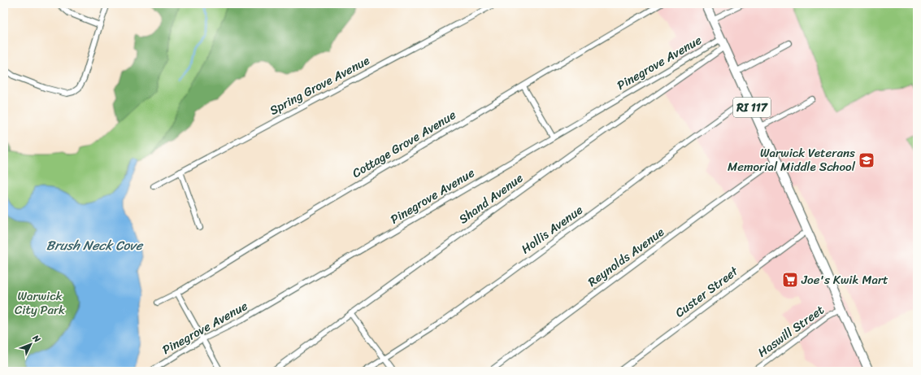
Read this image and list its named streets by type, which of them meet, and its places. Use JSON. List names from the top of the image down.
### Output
{
  "streets": {
    "main road": ["RI 117"],
    "street": [
      "Pinegrove Avenue",
      "Spring Grove Avenue",
      "Cottage Grove Avenue",
      "Shand Avenue",
      "Hollis Avenue",
      "Reynolds Avenue",
      "Custer Street",
      "Haswill Street"
    ]
  },
  "crossings": [
    ["Pinegrove Avenue", "RI 117"],
    ["RI 117", "Shand Avenue"],
    ["RI 117", "Hollis Avenue"],
    ["RI 117", "Reynolds Avenue"],
    ["RI 117", "Custer Street"],
    ["RI 117", "Haswill Street"]
  ],
  "water": ["Brush Neck Cove"],
  "parks": ["Warwick City Park"],
  "places": {
    "school or university": ["Warwick Veterans Memorial Middle School"],
    "supermarket": ["Joe's Kwik Mart"]
  },
  "north": "top right"
}
